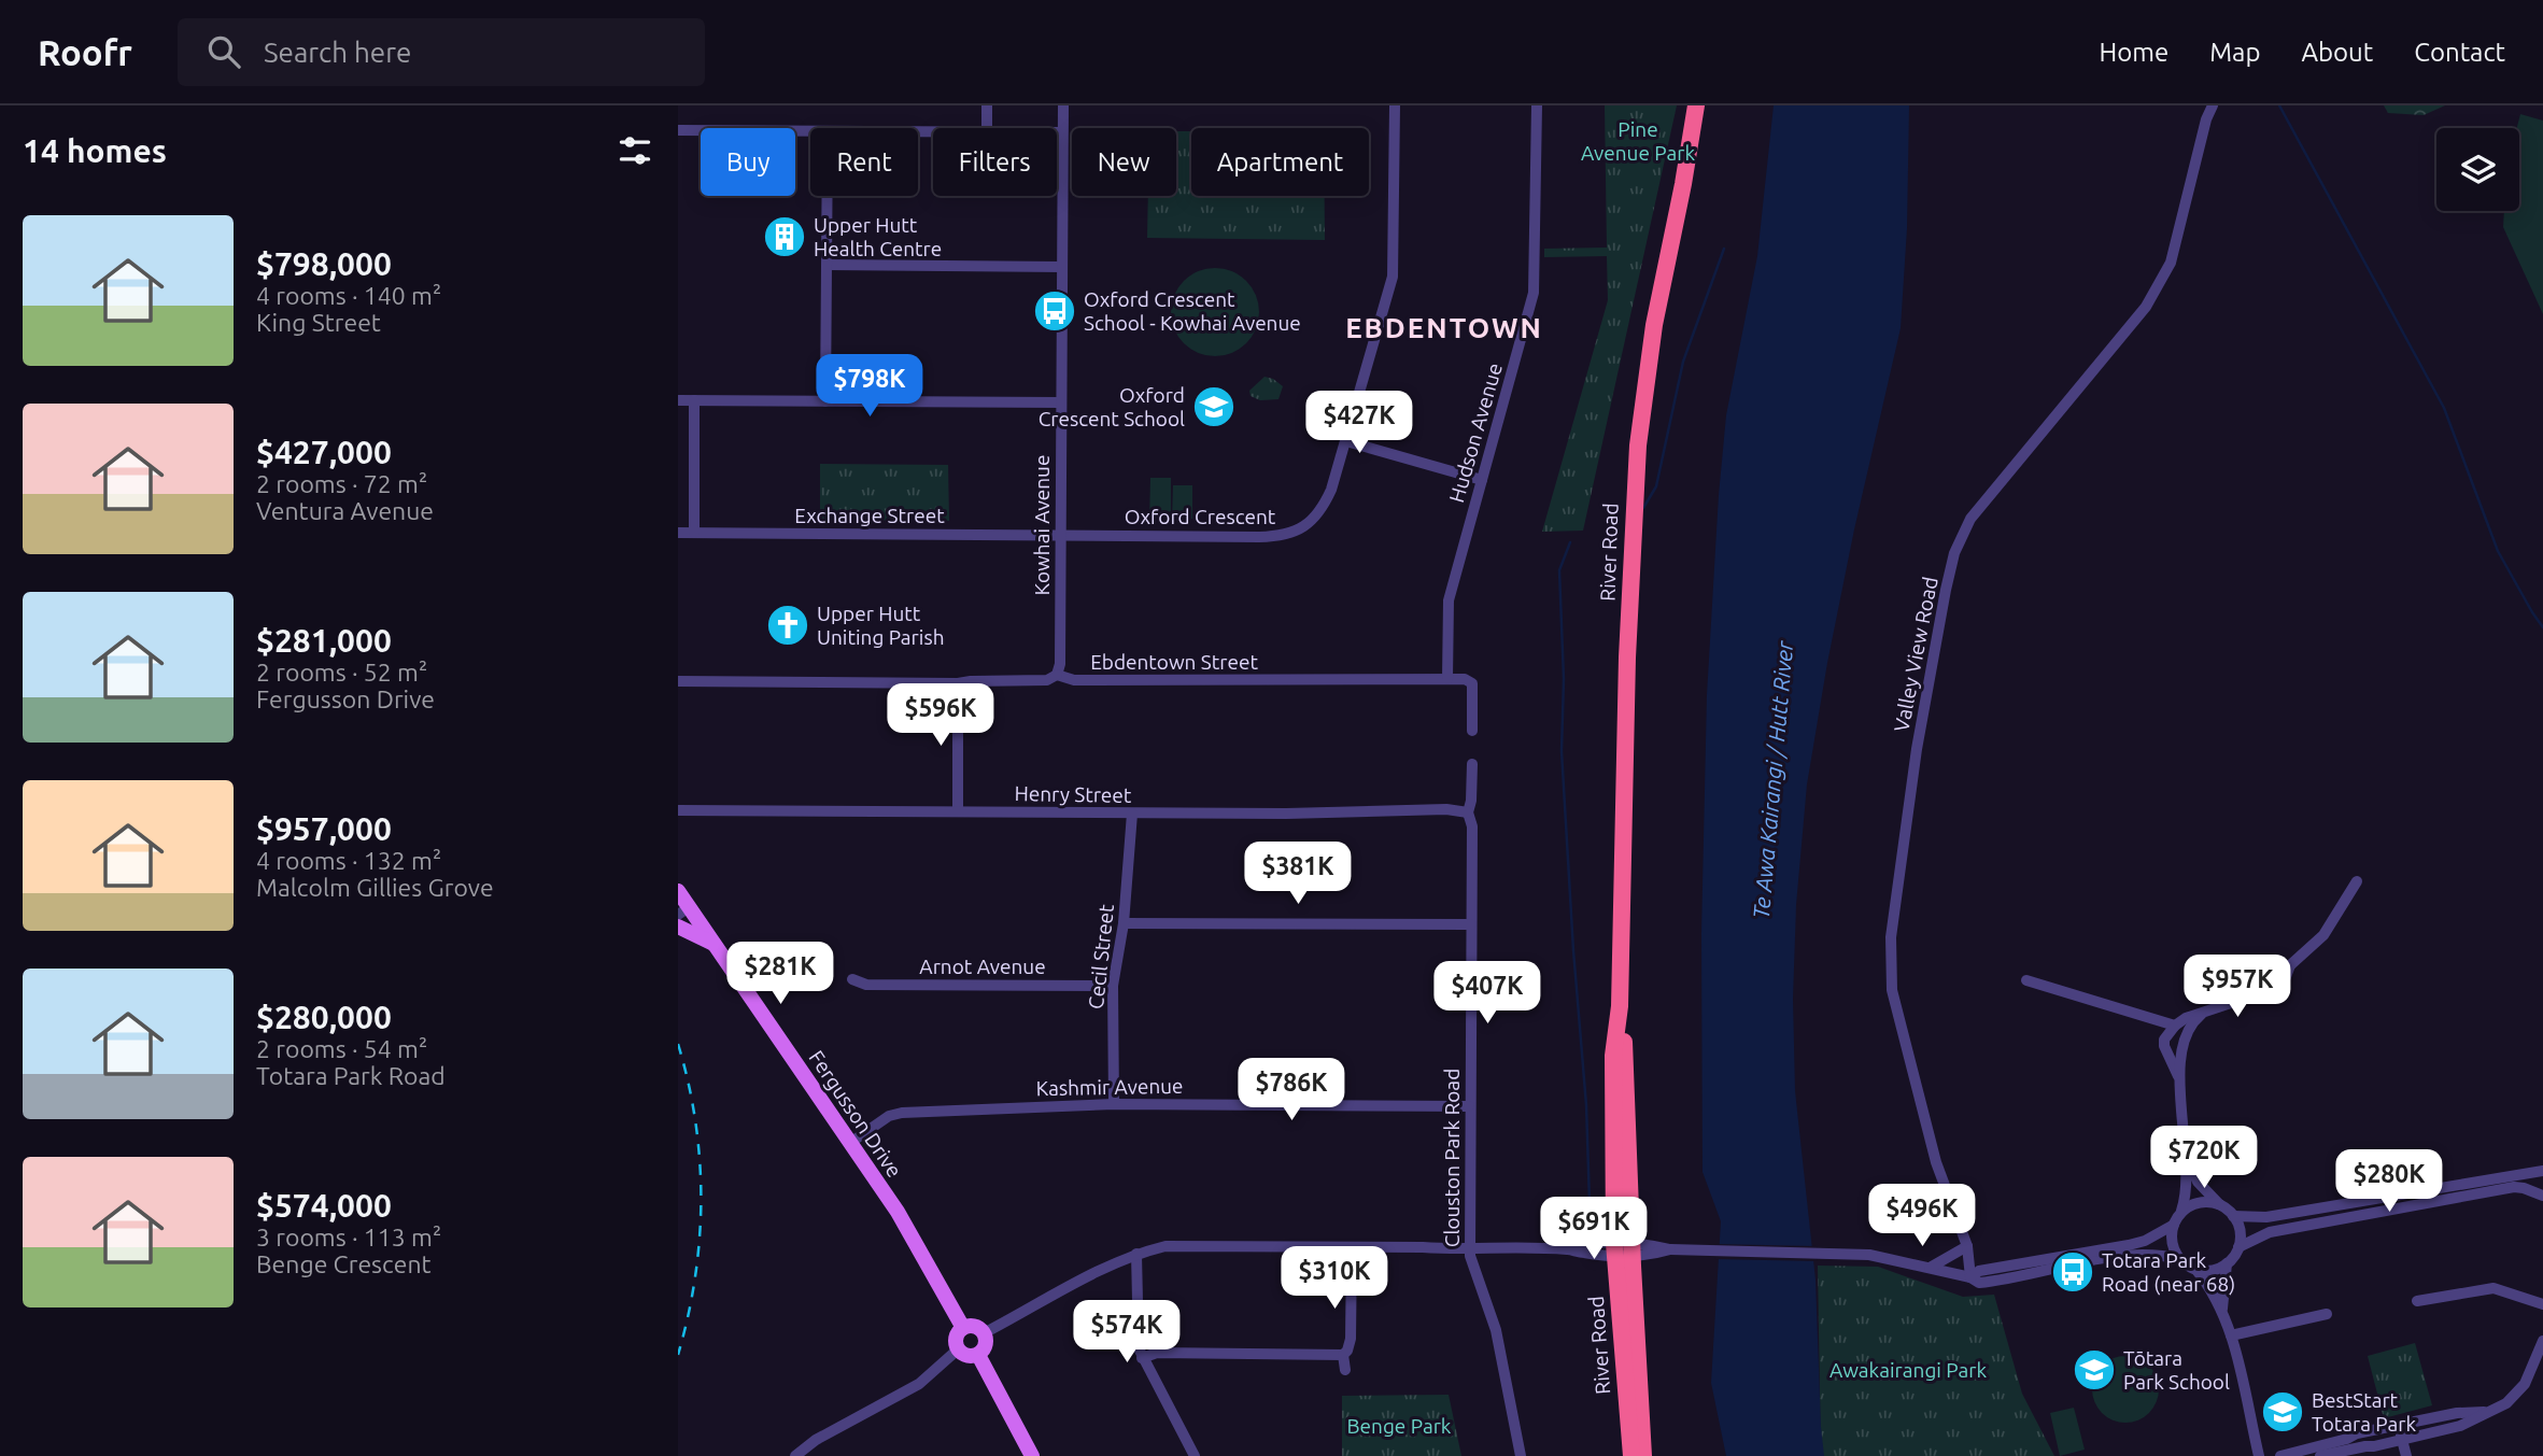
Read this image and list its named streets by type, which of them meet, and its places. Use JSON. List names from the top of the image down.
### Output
{
  "streets": {
    "highway": ["River Road"],
    "main road": ["Fergusson Drive"],
    "street": [
      "Hudson Avenue",
      "Exchange Street",
      "Oxford Crescent",
      "Kowhai Avenue",
      "Valley View Road",
      "Ebdentown Street",
      "Henry Street",
      "Cecil Street",
      "Arnot Avenue",
      "Kashmir Avenue",
      "Clouston Park Road"
    ]
  },
  "crossings": [
    ["Hudson Avenue", "Ebdentown Street"],
    ["Exchange Street", "Oxford Crescent"],
    ["Exchange Street", "Kowhai Avenue"],
    ["Oxford Crescent", "Kowhai Avenue"],
    ["Kowhai Avenue", "Ebdentown Street"],
    ["Henry Street", "Cecil Street"],
    ["Henry Street", "Clouston Park Road"],
    ["Cecil Street", "Arnot Avenue"],
    ["Cecil Street", "Kashmir Avenue"],
    ["Kashmir Avenue", "Fergusson Drive"],
    ["Kashmir Avenue", "Clouston Park Road"]
  ],
  "districts": ["EBDENTOWN"],
  "water": ["Te Awa Kairangi / Hutt River"],
  "parks": ["Pine Avenue Park", "Awakairangi Park", "Benge Park"],
  "places": {
    "building": ["Upper Hutt Health Centre"],
    "bus stop": ["Oxford Crescent School - Kowhai Avenue", "Totara Park Road (near 68)"],
    "school or university": ["Oxford Crescent School", "Tōtara Park School", "BestStart Totara Park"],
    "church": ["Upper Hutt Uniting Parish"]
  },
  "page": {
    "header": "Roofr",
    "search": "Search here",
    "nav": [
      "Home",
      "Map",
      "About",
      "Contact"
    ],
    "heading": "14 homes",
    "chip": [
      "Buy",
      "Rent",
      "Filters",
      "New",
      "Apartment"
    ],
    "list": [
      {
        "name": "$798,000",
        "note": "4 rooms · 140 m² · King Street"
      },
      {
        "name": "$427,000",
        "note": "2 rooms · 72 m² · Ventura Avenue"
      },
      {
        "name": "$281,000",
        "note": "2 rooms · 52 m² · Fergusson Drive"
      },
      {
        "name": "$957,000",
        "note": "4 rooms · 132 m² · Malcolm Gillies Grove"
      },
      {
        "name": "$280,000",
        "note": "2 rooms · 54 m² · Totara Park Road"
      },
      {
        "name": "$574,000",
        "note": "3 rooms · 113 m² · Benge Crescent"
      }
    ],
    "price": [
      "$798K",
      "$427K",
      "$596K",
      "$381K",
      "$281K",
      "$957K",
      "$407K",
      "$786K",
      "$720K",
      "$280K",
      "$496K",
      "$691K",
      "$310K",
      "$574K"
    ]
  }
}
